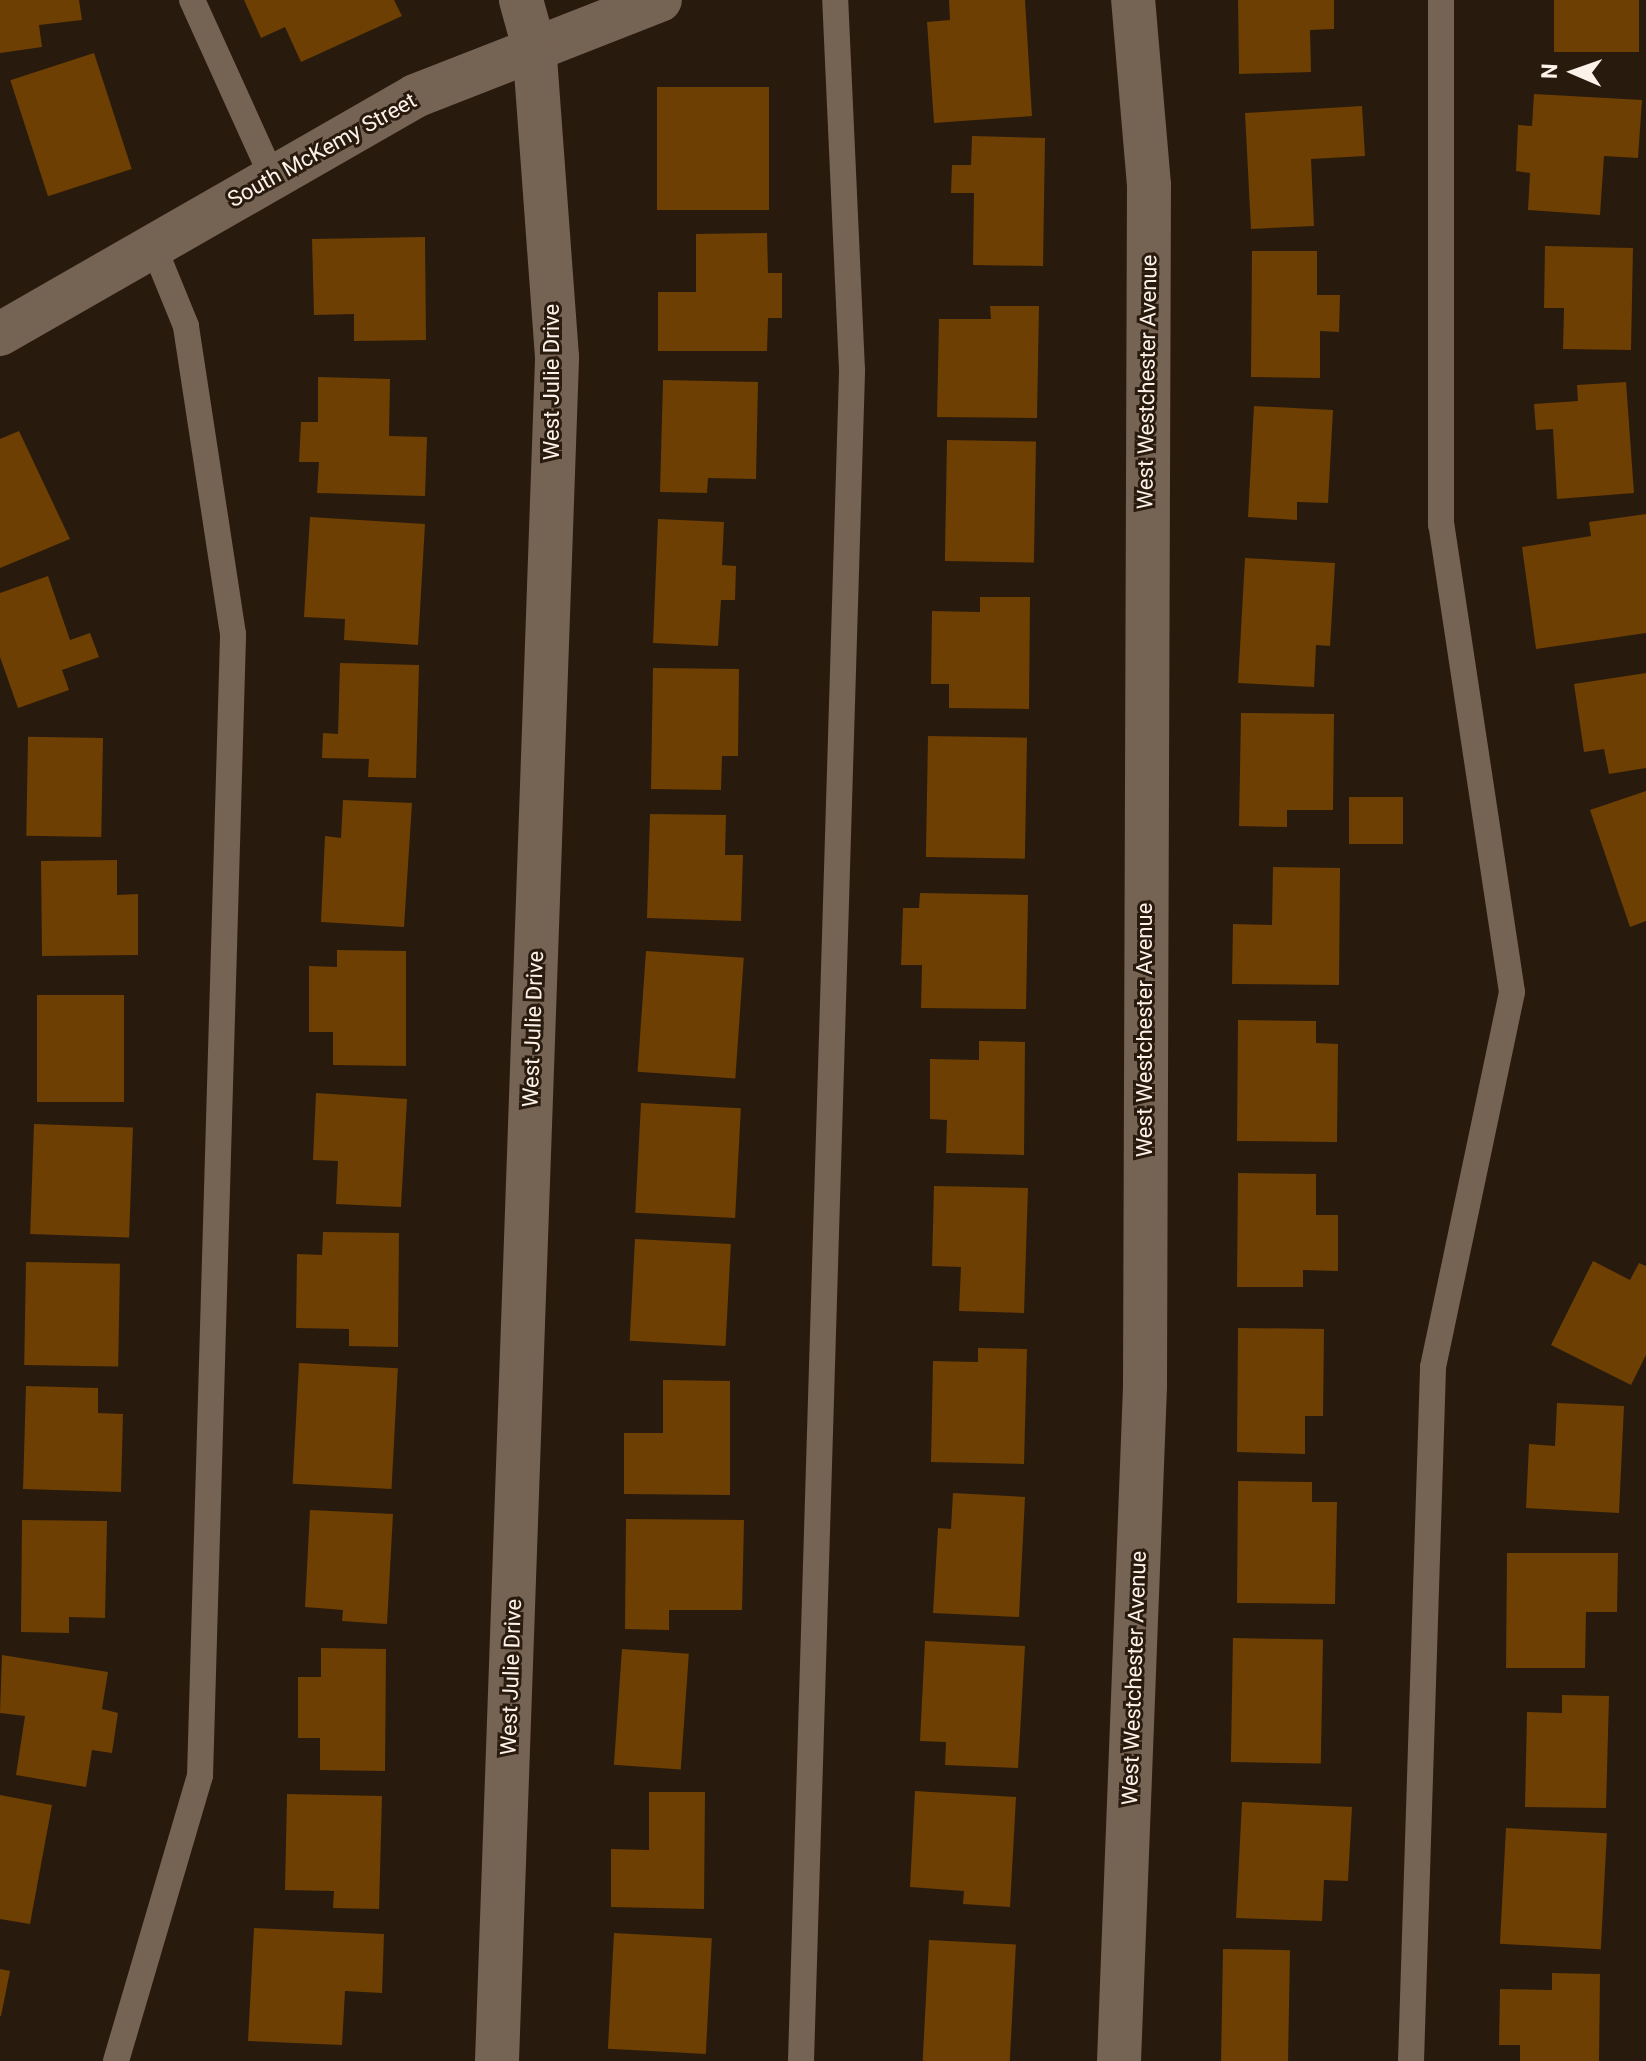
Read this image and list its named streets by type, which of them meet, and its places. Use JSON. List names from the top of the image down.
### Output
{
  "streets": {
    "street": ["South McKemy Street", "West Julie Drive", "West Westchester Avenue"]
  },
  "crossings": [
    ["South McKemy Street", "West Julie Drive"]
  ],
  "north": "left"
}
